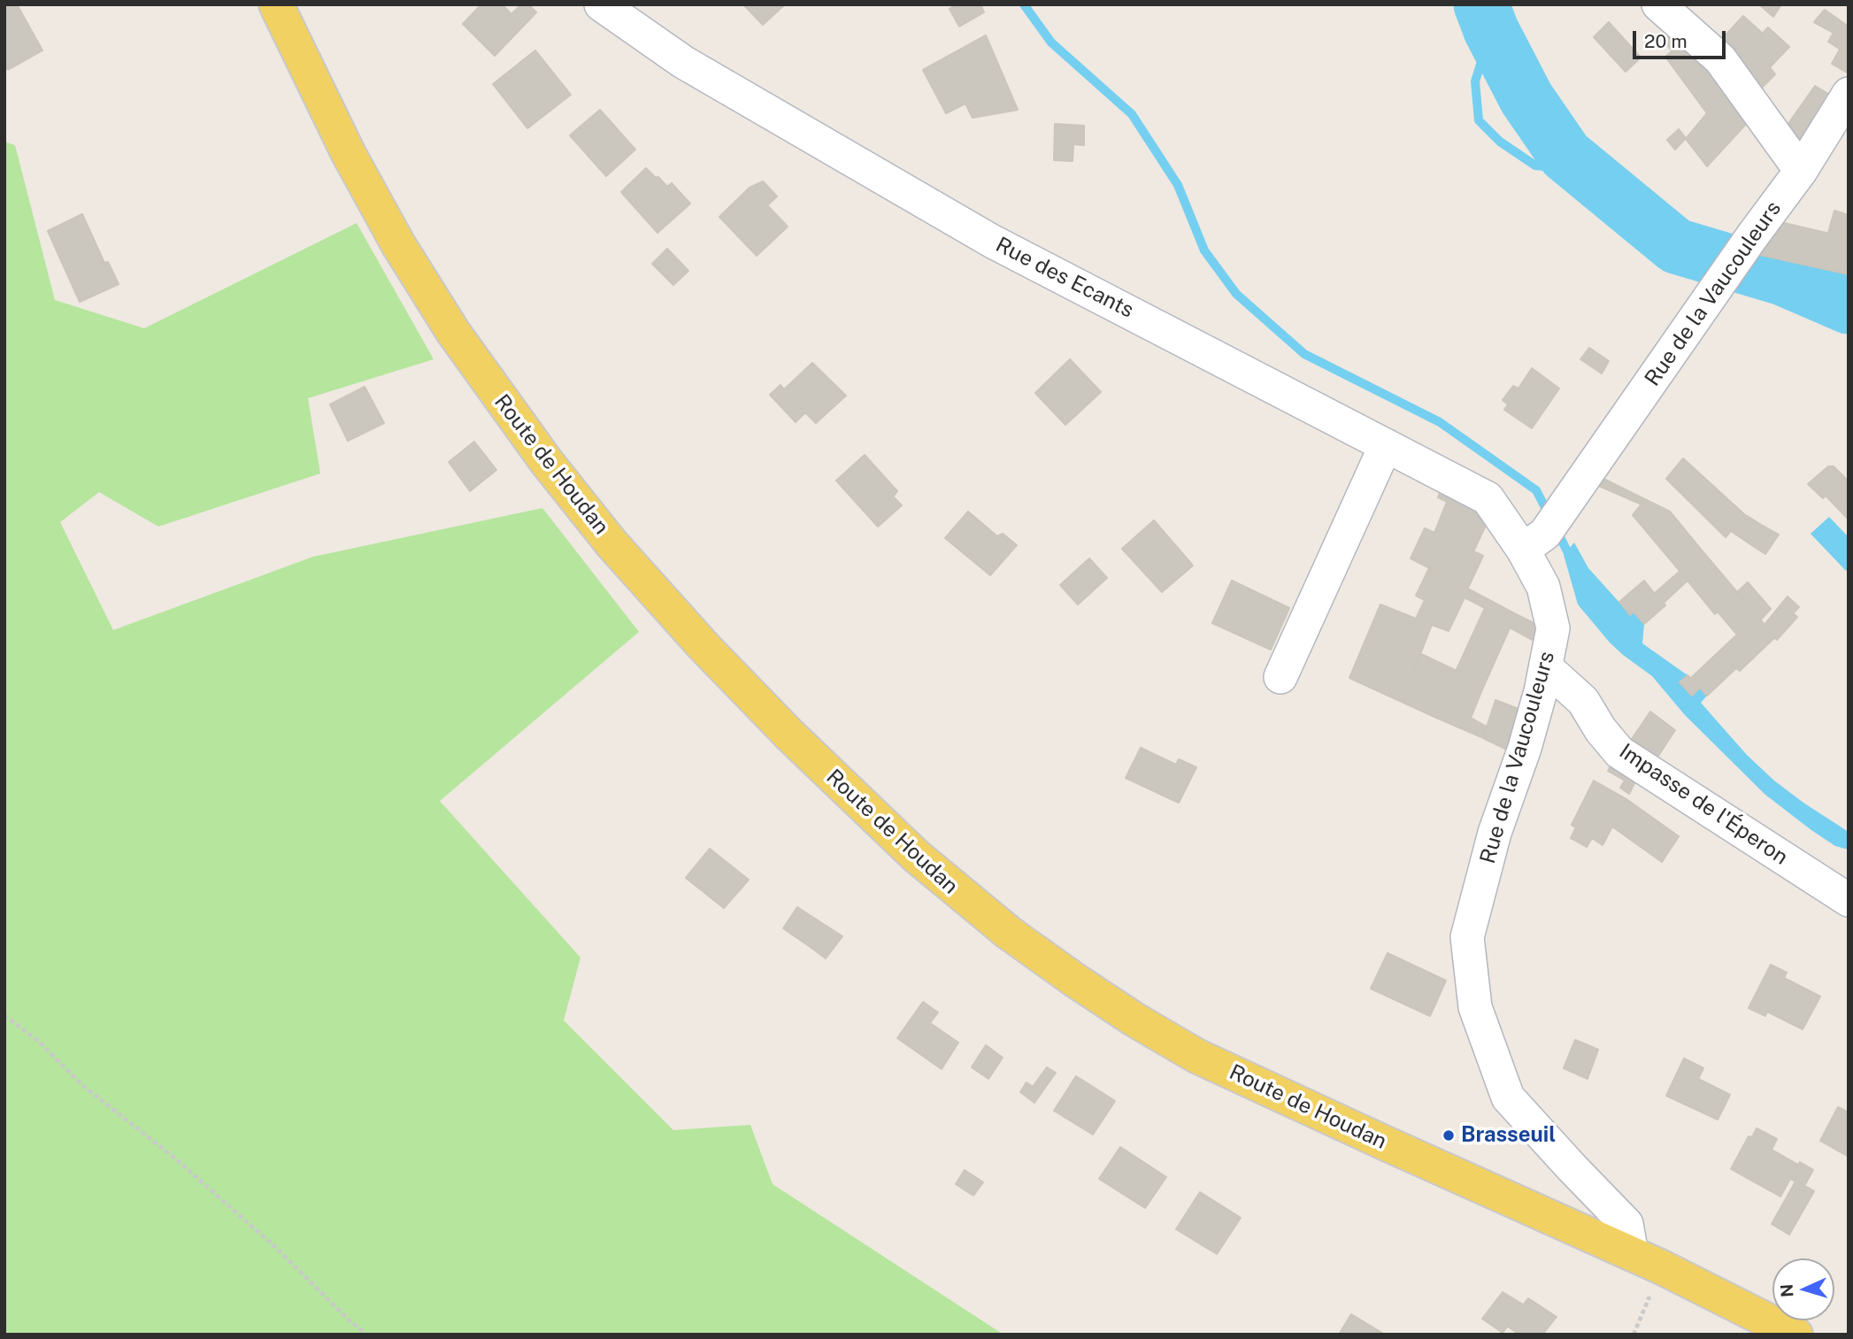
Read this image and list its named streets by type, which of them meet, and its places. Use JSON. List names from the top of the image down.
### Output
{
  "streets": {
    "main road": ["Route de Houdan"],
    "street": ["Rue des Ecants", "Rue de la Vaucouleurs", "Impasse de l'Éperon"]
  },
  "crossings": [
    ["Rue des Ecants", "Rue de la Vaucouleurs"],
    ["Rue de la Vaucouleurs", "Route de Houdan"],
    ["Rue de la Vaucouleurs", "Impasse de l'Éperon"]
  ],
  "places": ["Brasseuil"],
  "scale_bar": "20 m",
  "north": "left"
}
